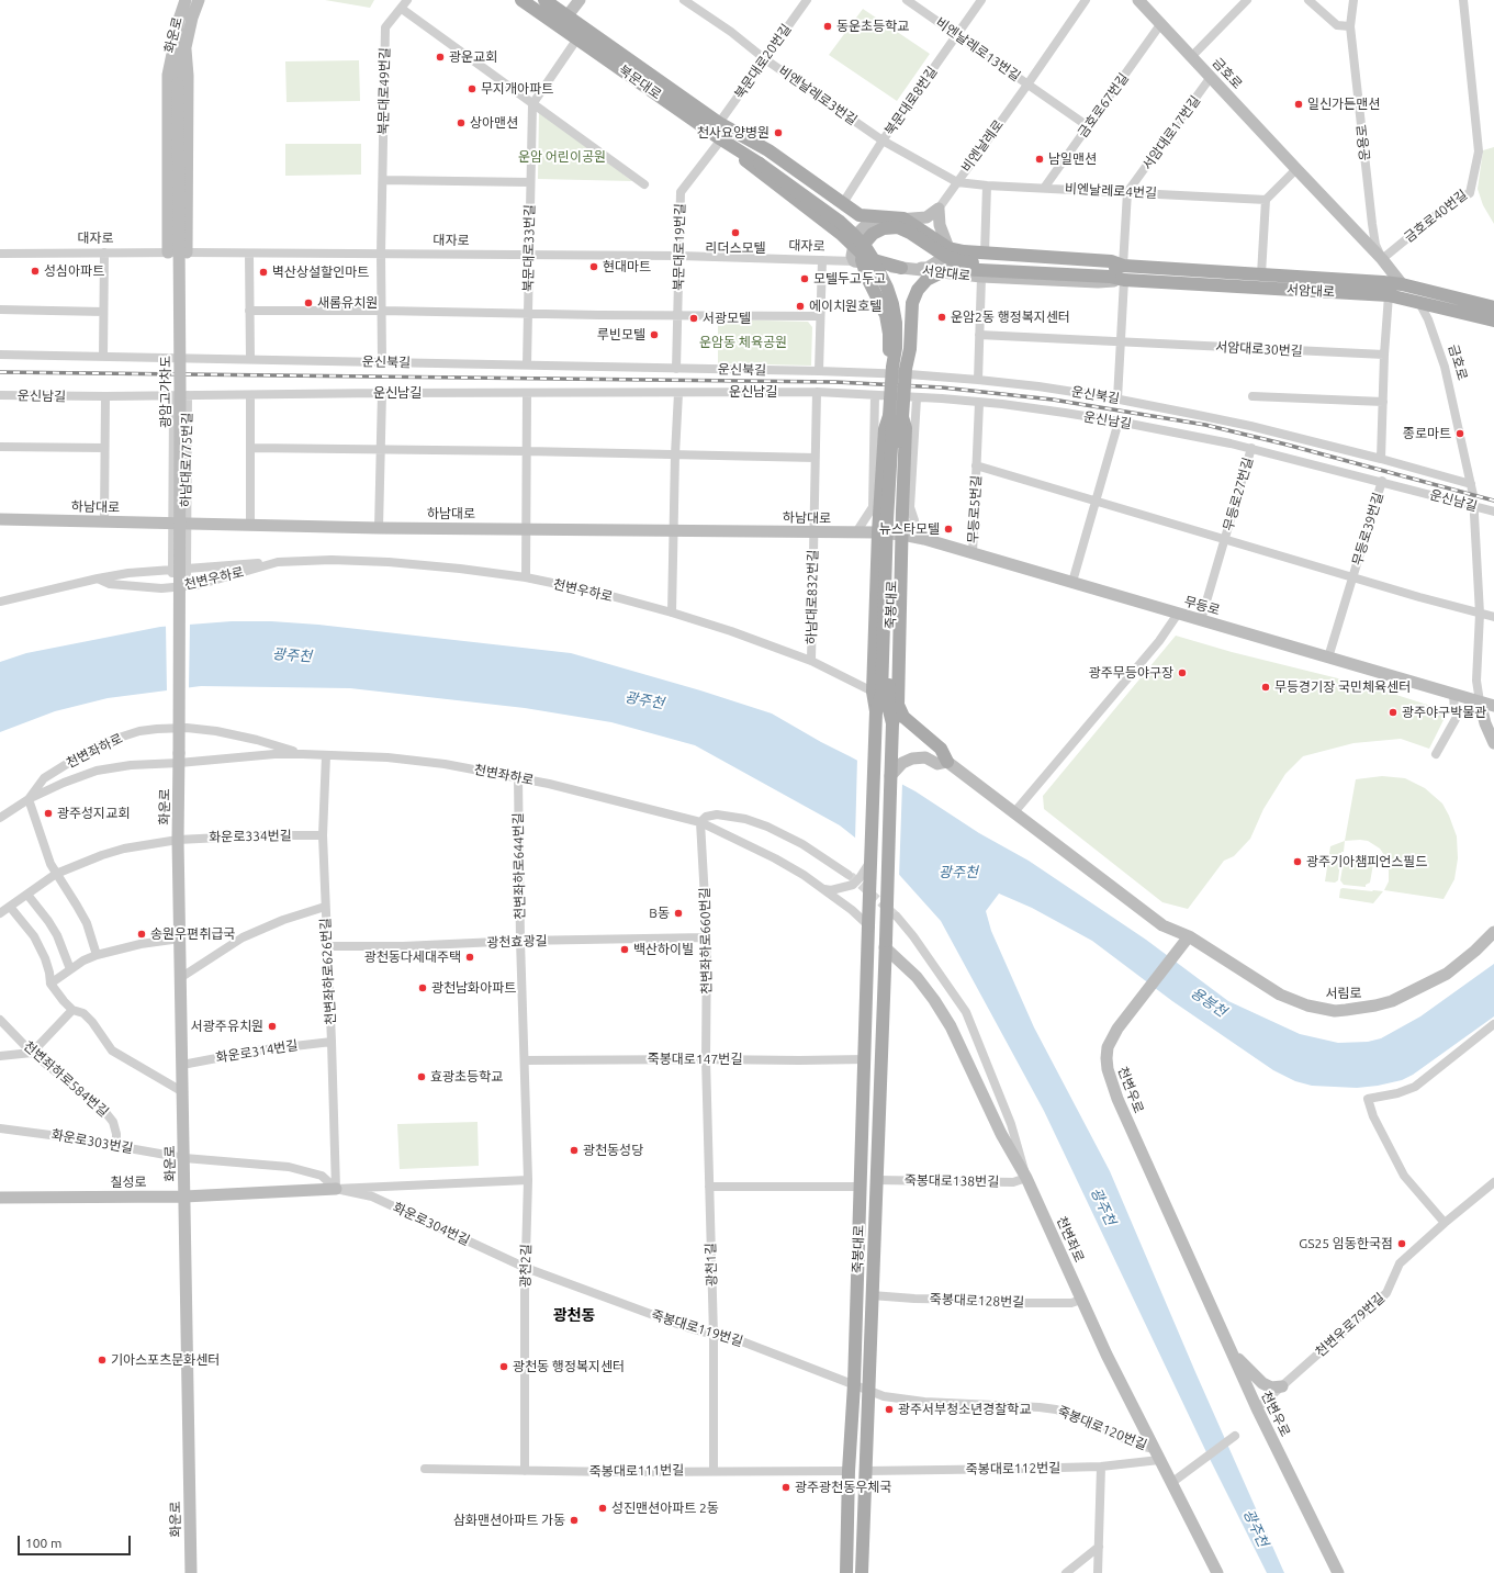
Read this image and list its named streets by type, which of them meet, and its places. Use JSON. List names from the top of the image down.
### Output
{
  "streets": {
    "main road": ["북문대로", "서암대로", "죽봉대로"],
    "street": [
      "화운로",
      "비엔날레로13번길",
      "북문대로20번길",
      "금호로",
      "북문대로49번길",
      "비엔날레로3번길",
      "북문대로8번길",
      "금호로67번길",
      "서암대로17번길",
      "운용로",
      "비엔날레로",
      "비엔날레로4번길",
      "금호로40번길",
      "대자로",
      "북문대로19번길",
      "북문대로33번길",
      "서암대로30번길",
      "운신북길",
      "광암고가차도",
      "운신남길",
      "하남대로775번길",
      "무등로27번길",
      "하남대로",
      "무등로5번길",
      "무등로39번길",
      "천변우하로",
      "하남대로832번길",
      "무등로",
      "천변좌하로",
      "화운로334번길",
      "천변좌하로644번길",
      "천변좌하로660번길",
      "광천효광길",
      "천변좌하로626번길",
      "서림로",
      "화운로314번길",
      "죽봉대로147번길",
      "천변좌하로584번길",
      "천변우로",
      "화운로303번길",
      "죽봉대로138번길",
      "칠성로",
      "화운로304번길",
      "천변좌로",
      "광천1길",
      "광천2길",
      "죽봉대로128번길",
      "천변우로79번길",
      "죽봉대로119번길",
      "죽봉대로120번길",
      "죽봉대로112번길",
      "죽봉대로111번길"
    ]
  },
  "crossings": [
    ["화운로", "광암고가차도"],
    ["화운로", "천변좌하로"],
    ["화운로", "화운로334번길"],
    ["화운로", "화운로314번길"],
    ["화운로", "화운로303번길"],
    ["화운로", "칠성로"],
    ["화운로", "화운로304번길"],
    ["비엔날레로13번길", "북문대로8번길"],
    ["비엔날레로13번길", "비엔날레로"],
    ["북문대로20번길", "북문대로"],
    ["북문대로20번길", "비엔날레로3번길"],
    ["금호로", "금호로67번길"],
    ["금호로", "서암대로17번길"],
    ["금호로", "운용로"],
    ["금호로", "금호로40번길"],
    ["금호로", "서암대로"],
    ["금호로", "운신북길"],
    ["금호로", "운신남길"],
    ["금호로", "무등로39번길"],
    ["금호로", "무등로"],
    ["북문대로", "북문대로19번길"],
    ["북문대로49번길", "대자로"],
    ["북문대로49번길", "운신북길"],
    ["비엔날레로3번길", "북문대로8번길"],
    ["비엔날레로3번길", "비엔날레로"],
    ["비엔날레로3번길", "비엔날레로4번길"],
    ["금호로67번길", "비엔날레로4번길"],
    ["서암대로17번길", "비엔날레로4번길"],
    ["운용로", "금호로40번길"],
    ["비엔날레로", "비엔날레로4번길"],
    ["대자로", "북문대로19번길"],
    ["대자로", "북문대로33번길"],
    ["대자로", "서암대로"],
    ["북문대로19번길", "운신북길"],
    ["북문대로33번길", "운신북길"],
    ["운신남길", "하남대로775번길"],
    ["운신남길", "무등로27번길"],
    ["운신남길", "무등로5번길"],
    ["운신남길", "무등로39번길"],
    ["운신남길", "하남대로832번길"],
    ["하남대로775번길", "하남대로"],
    ["무등로27번길", "무등로5번길"],
    ["무등로27번길", "무등로39번길"],
    ["무등로27번길", "무등로"],
    ["하남대로", "하남대로832번길"],
    ["하남대로", "무등로"],
    ["무등로5번길", "무등로"],
    ["무등로39번길", "무등로"],
    ["천변우하로", "하남대로832번길"],
    ["죽봉대로", "천변좌하로"],
    ["죽봉대로", "죽봉대로147번길"],
    ["죽봉대로", "죽봉대로138번길"],
    ["죽봉대로", "천변좌로"],
    ["죽봉대로", "죽봉대로128번길"],
    ["죽봉대로", "죽봉대로119번길"],
    ["죽봉대로", "죽봉대로120번길"],
    ["죽봉대로", "죽봉대로112번길"],
    ["죽봉대로", "죽봉대로111번길"],
    ["천변좌하로", "천변좌하로644번길"],
    ["천변좌하로", "천변좌하로660번길"],
    ["천변좌하로", "천변좌하로626번길"],
    ["화운로334번길", "천변좌하로626번길"],
    ["천변좌하로644번길", "광천효광길"],
    ["천변좌하로644번길", "죽봉대로147번길"],
    ["천변좌하로644번길", "광천2길"],
    ["천변좌하로660번길", "광천효광길"],
    ["천변좌하로660번길", "죽봉대로147번길"],
    ["천변좌하로660번길", "광천1길"],
    ["광천효광길", "천변좌하로626번길"],
    ["천변좌하로626번길", "화운로314번길"],
    ["천변좌하로626번길", "칠성로"],
    ["천변좌하로626번길", "화운로304번길"],
    ["서림로", "천변우로"],
    ["죽봉대로147번길", "광천1길"],
    ["죽봉대로147번길", "광천2길"],
    ["천변좌하로584번길", "화운로303번길"],
    ["천변우로", "천변우로79번길"],
    ["화운로303번길", "화운로304번길"],
    ["죽봉대로138번길", "천변좌로"],
    ["칠성로", "화운로304번길"],
    ["화운로304번길", "광천2길"],
    ["화운로304번길", "죽봉대로119번길"],
    ["천변좌로", "죽봉대로128번길"],
    ["천변좌로", "죽봉대로120번길"],
    ["천변좌로", "죽봉대로112번길"],
    ["광천1길", "죽봉대로119번길"],
    ["광천1길", "죽봉대로111번길"],
    ["광천2길", "죽봉대로119번길"],
    ["광천2길", "죽봉대로111번길"],
    ["죽봉대로119번길", "죽봉대로120번길"]
  ],
  "districts": ["광천동"],
  "water": ["광주천", "용봉천"],
  "parks": ["운암 어린이공원", "운암동 체육공원"],
  "places": [
    "동운초등학교",
    "광운교회",
    "무지개아파트",
    "일신가든맨션",
    "상아맨션",
    "천사요양병원",
    "남일맨션",
    "리더스모텔",
    "현대마트",
    "성심아파트",
    "벽산상설할인마트",
    "모텔두고두고",
    "새롬유치원",
    "에이치원호텔",
    "운암2동 행정복지센터",
    "서광모텔",
    "루빈모텔",
    "종로마트",
    "뉴스타모텔",
    "광주무등야구장",
    "무등경기장 국민체육센터",
    "광주야구박물관",
    "광주성지교회",
    "광주기아챔피언스필드",
    "B동",
    "송원우편취급국",
    "백산하이빌",
    "광천동다세대주택",
    "광천남화아파트",
    "서광주유치원",
    "효광초등학교",
    "광천동성당",
    "GS25 임동한국점",
    "기아스포츠문화센터",
    "광천동 행정복지센터",
    "광주서부청소년경찰학교",
    "광주광천동우체국",
    "성진맨션아파트 2동",
    "삼화맨션아파트 가동"
  ],
  "scale_bar": "100 m"
}
